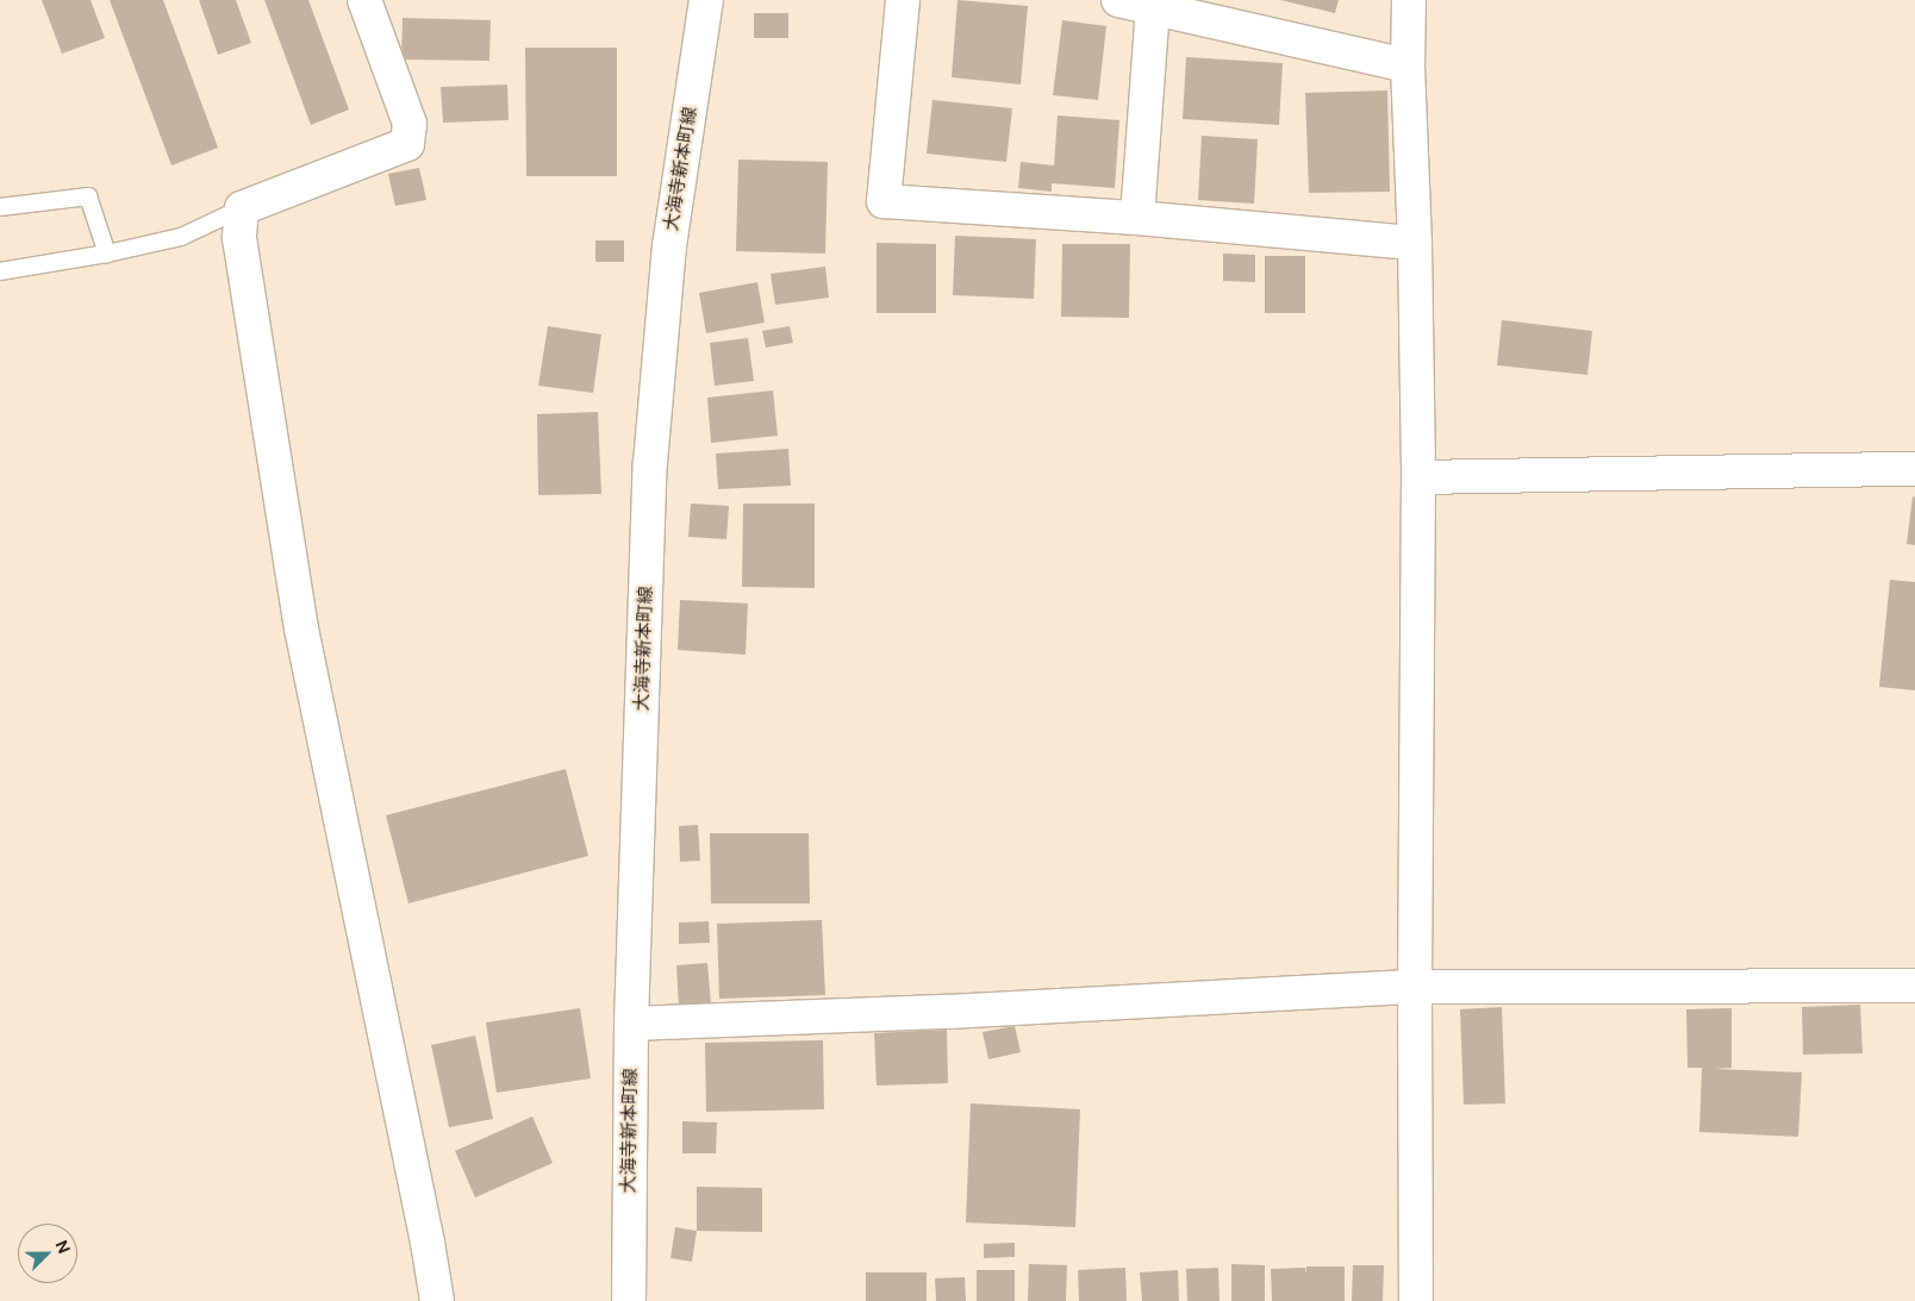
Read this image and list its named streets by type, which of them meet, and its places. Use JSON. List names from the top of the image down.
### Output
{
  "streets": {
    "street": ["大海寺新本町線"]
  },
  "north": "top right"
}
